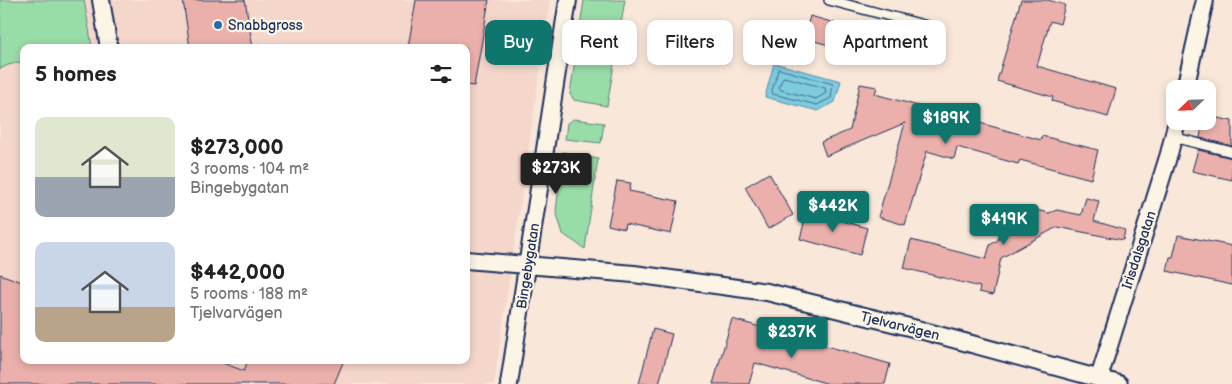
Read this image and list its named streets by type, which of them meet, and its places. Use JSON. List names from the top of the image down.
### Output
{
  "streets": {
    "street": ["Irisdalsgatan", "Bingebygatan", "Tjelvarvägen"]
  },
  "crossings": [
    ["Irisdalsgatan", "Tjelvarvägen"],
    ["Bingebygatan", "Tjelvarvägen"]
  ],
  "places": ["Snabbgross"],
  "north": "bottom left",
  "page": {
    "chip": [
      "Buy",
      "Rent",
      "Filters",
      "New",
      "Apartment"
    ],
    "heading": "5 homes",
    "price": [
      "$189K",
      "$273K",
      "$442K",
      "$419K",
      "$237K"
    ],
    "list": [
      {
        "name": "$273,000",
        "note": "3 rooms · 104 m² · Bingebygatan"
      },
      {
        "name": "$442,000",
        "note": "5 rooms · 188 m² · Tjelvarvägen"
      }
    ]
  }
}
